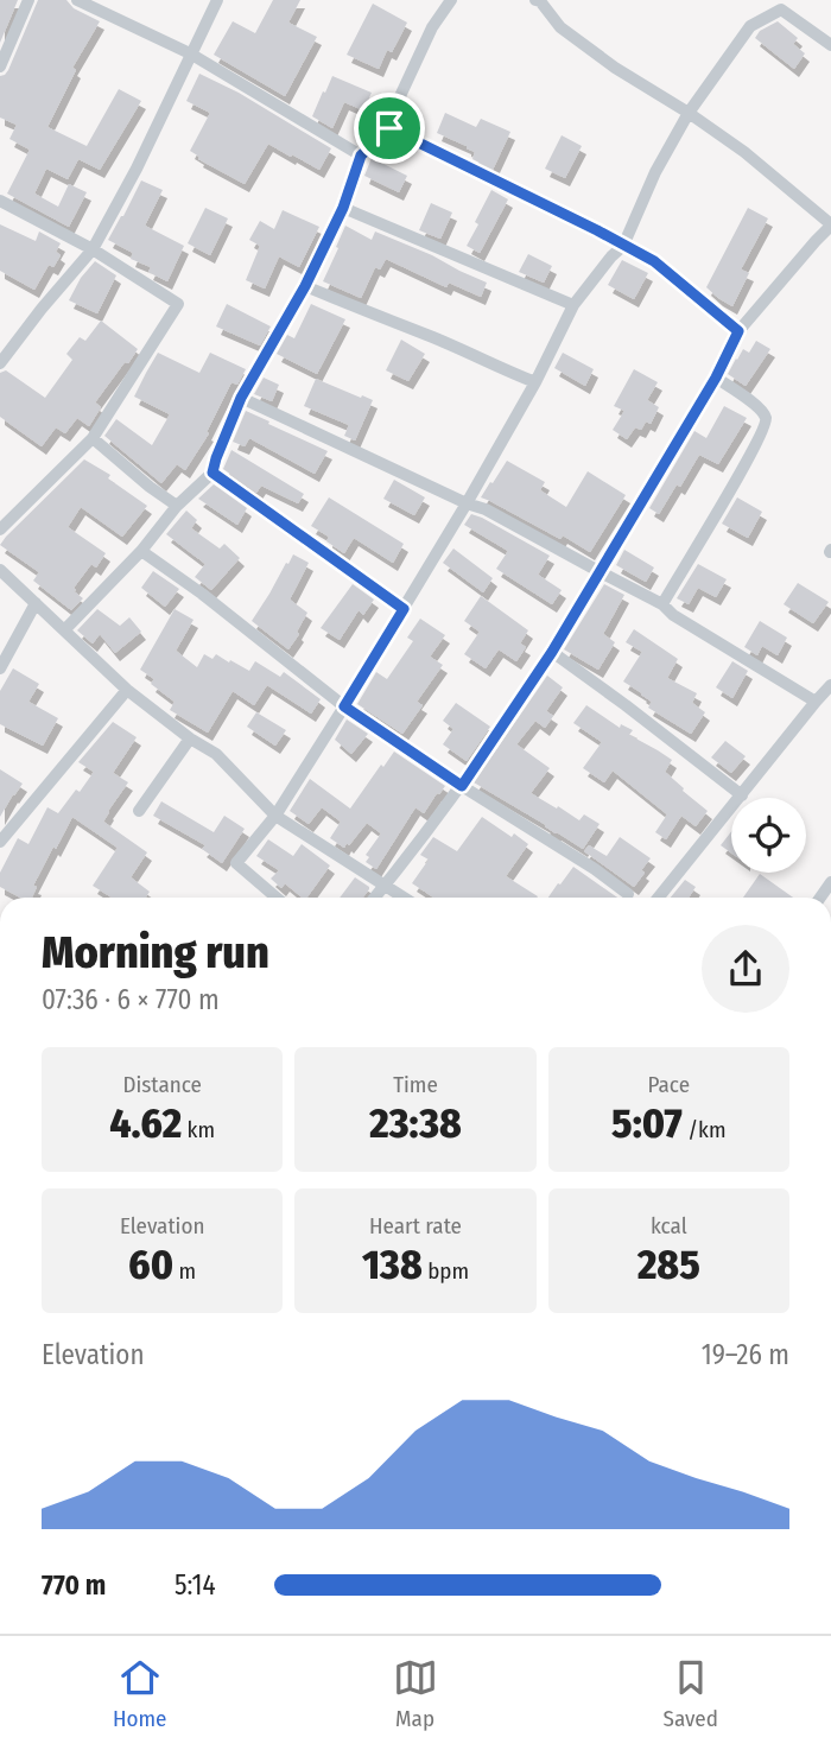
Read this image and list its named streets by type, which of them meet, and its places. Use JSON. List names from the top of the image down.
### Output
{
  "page": {
    "heading": ["Morning run", "07:36 · 6 × 770 m"],
    "stats": [
      ["Distance", "4.62 km"],
      ["Time", "23:38"],
      ["Pace", "5:07 /km"],
      ["Elevation", "60 m"],
      ["Heart rate", "138 bpm"],
      ["kcal", "285"]
    ],
    "chart": ["Elevation", "19–26 m"],
    "list": [
      {
        "name": "770 m",
        "note": "5:14"
      }
    ],
    "tabs": ["Home", "Map", "Saved"]
  }
}
